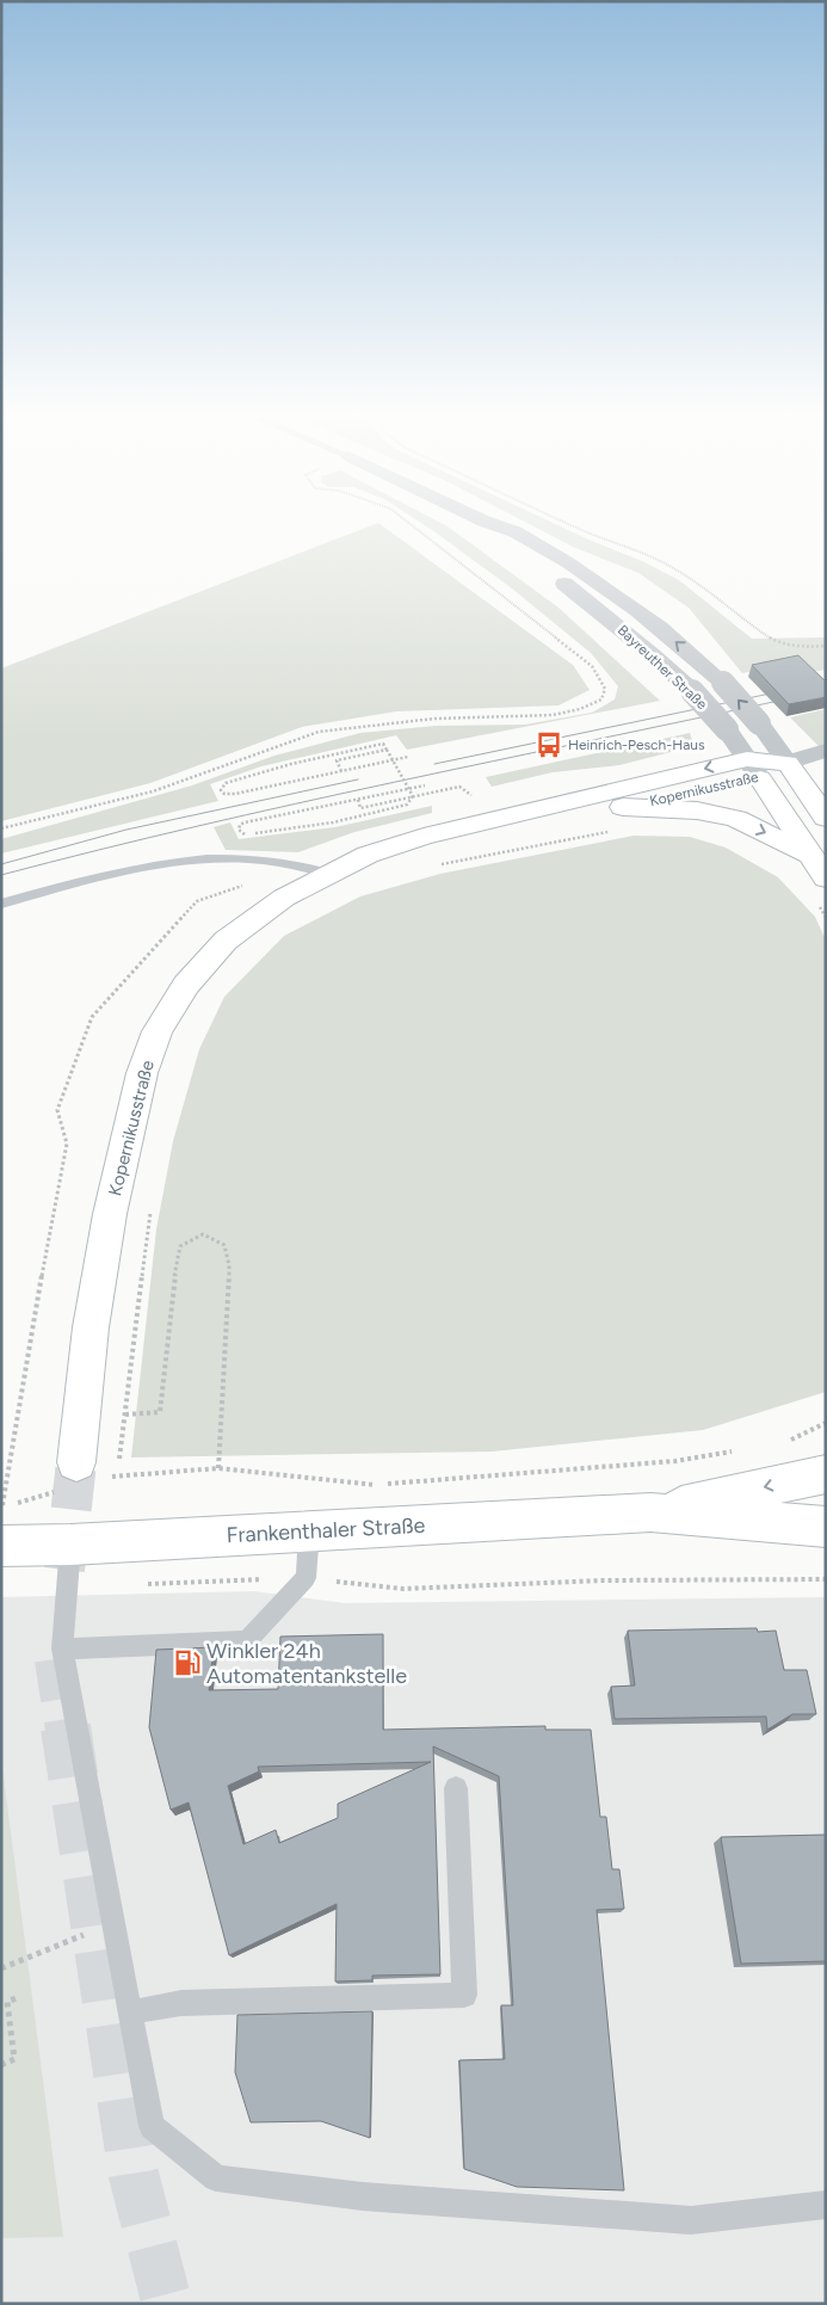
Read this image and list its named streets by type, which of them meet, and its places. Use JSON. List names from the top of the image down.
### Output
{
  "streets": {
    "street": ["Bayreuther Straße", "Kopernikusstraße", "Frankenthaler Straße"]
  },
  "crossings": [
    ["Bayreuther Straße", "Kopernikusstraße"]
  ],
  "places": {
    "bus stop": ["Heinrich-Pesch-Haus"],
    "fuel station": ["Winkler 24h Automatentankstelle"]
  }
}
